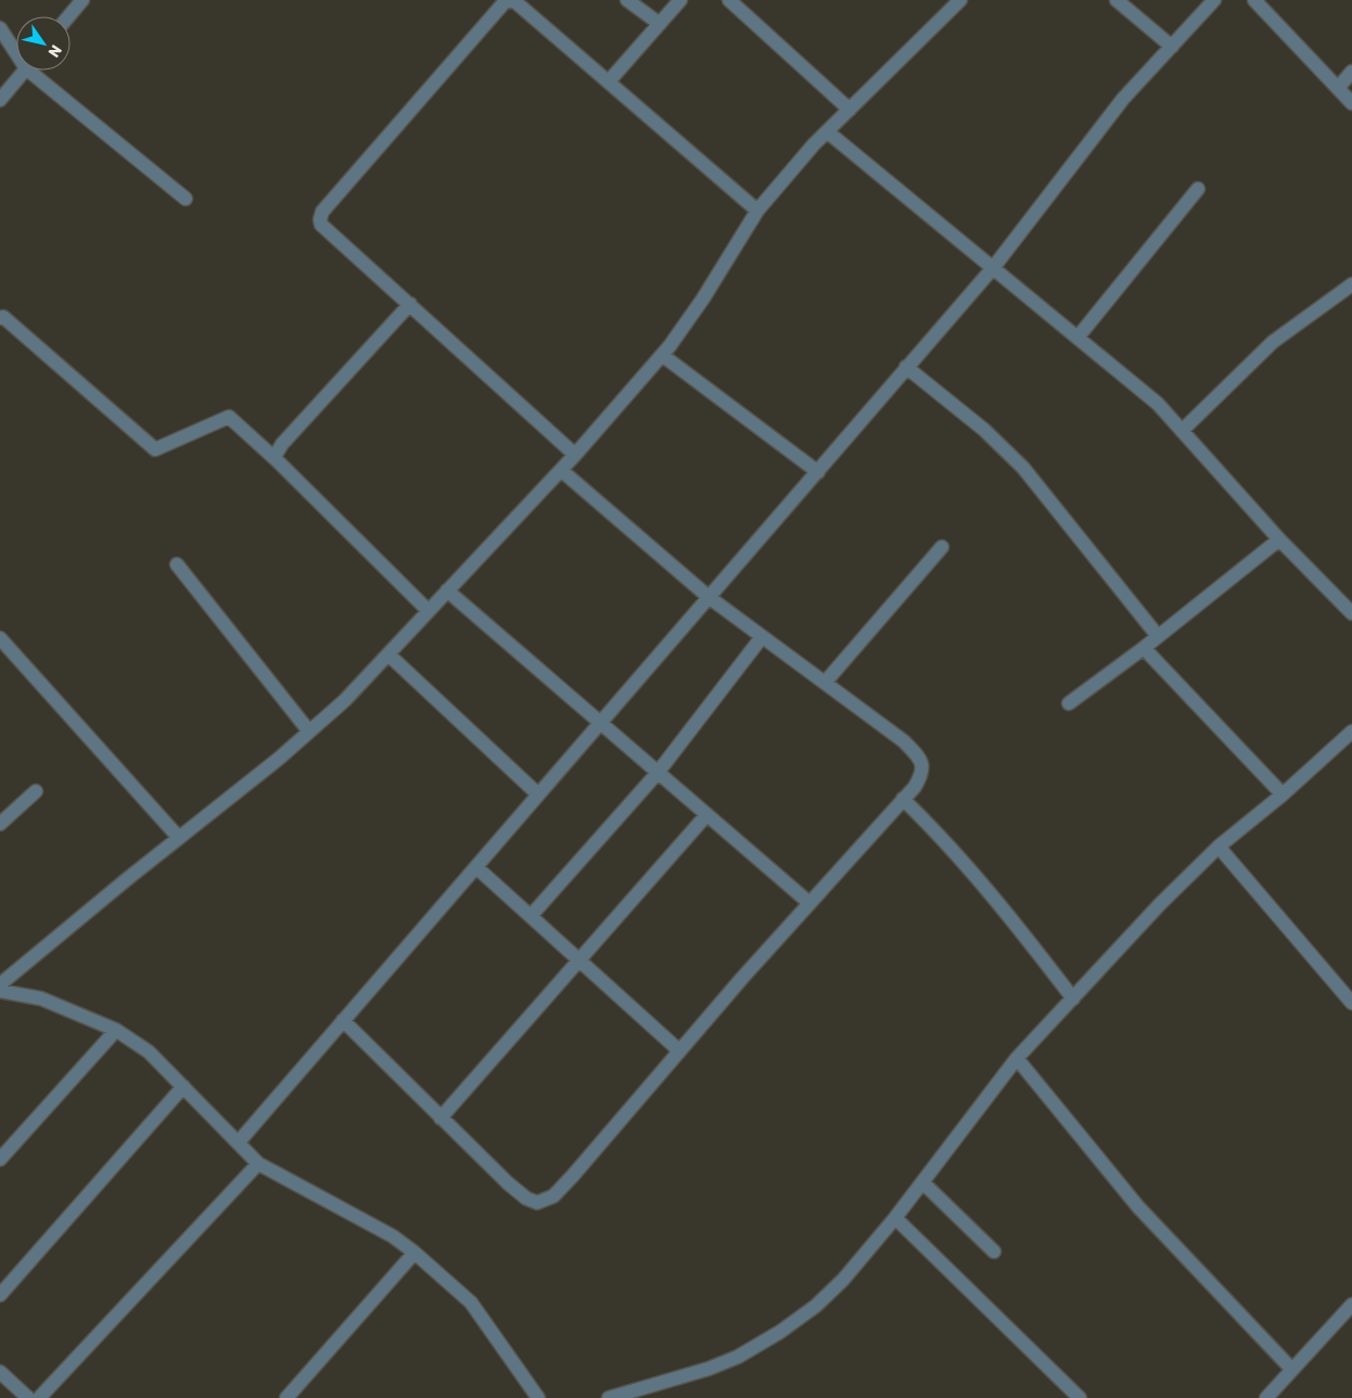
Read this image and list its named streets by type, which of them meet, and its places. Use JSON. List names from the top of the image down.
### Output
{
  "north": "bottom right"
}
